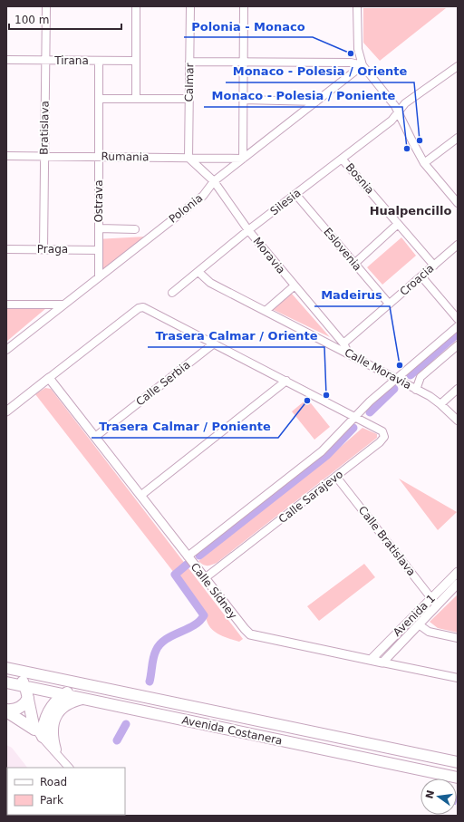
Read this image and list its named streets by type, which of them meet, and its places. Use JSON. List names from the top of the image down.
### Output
{
  "streets": {
    "main road": ["Avenida Costanera"],
    "street": [
      "Tirana",
      "Calmar",
      "Bratislava",
      "Rumania",
      "Bosnia",
      "Ostrava",
      "Silesia",
      "Polonia",
      "Praga",
      "Eslovenia",
      "Moravia",
      "Croacia",
      "Calle Moravia",
      "Calle Serbia",
      "Calle Sarajevo",
      "Calle Bratislava",
      "Calle Sídney",
      "Avenida 1"
    ]
  },
  "crossings": [
    ["Tirana", "Bratislava"],
    ["Tirana", "Ostrava"],
    ["Calmar", "Rumania"],
    ["Calmar", "Moravia"],
    ["Bratislava", "Rumania"],
    ["Bratislava", "Praga"],
    ["Rumania", "Ostrava"],
    ["Rumania", "Polonia"],
    ["Rumania", "Moravia"],
    ["Bosnia", "Silesia"],
    ["Bosnia", "Croacia"],
    ["Ostrava", "Polonia"],
    ["Ostrava", "Praga"],
    ["Silesia", "Eslovenia"],
    ["Silesia", "Moravia"],
    ["Silesia", "Calle Moravia"],
    ["Polonia", "Moravia"],
    ["Eslovenia", "Croacia"],
    ["Moravia", "Croacia"],
    ["Moravia", "Calle Moravia"],
    ["Calle Serbia", "Calle Sídney"],
    ["Calle Sarajevo", "Calle Bratislava"],
    ["Calle Sarajevo", "Calle Sídney"],
    ["Calle Bratislava", "Avenida 1"],
    ["Calle Sídney", "Avenida 1"]
  ],
  "districts": ["Hualpencillo"],
  "places": [
    "Polonia - Monaco",
    "Monaco - Polesia / Oriente",
    "Monaco - Polesia / Poniente",
    "Madeirus",
    "Trasera Calmar / Oriente",
    "Trasera Calmar / Poniente"
  ],
  "legend": ["Road", "Park"],
  "scale_bar": "100 m",
  "north": "left"
}
